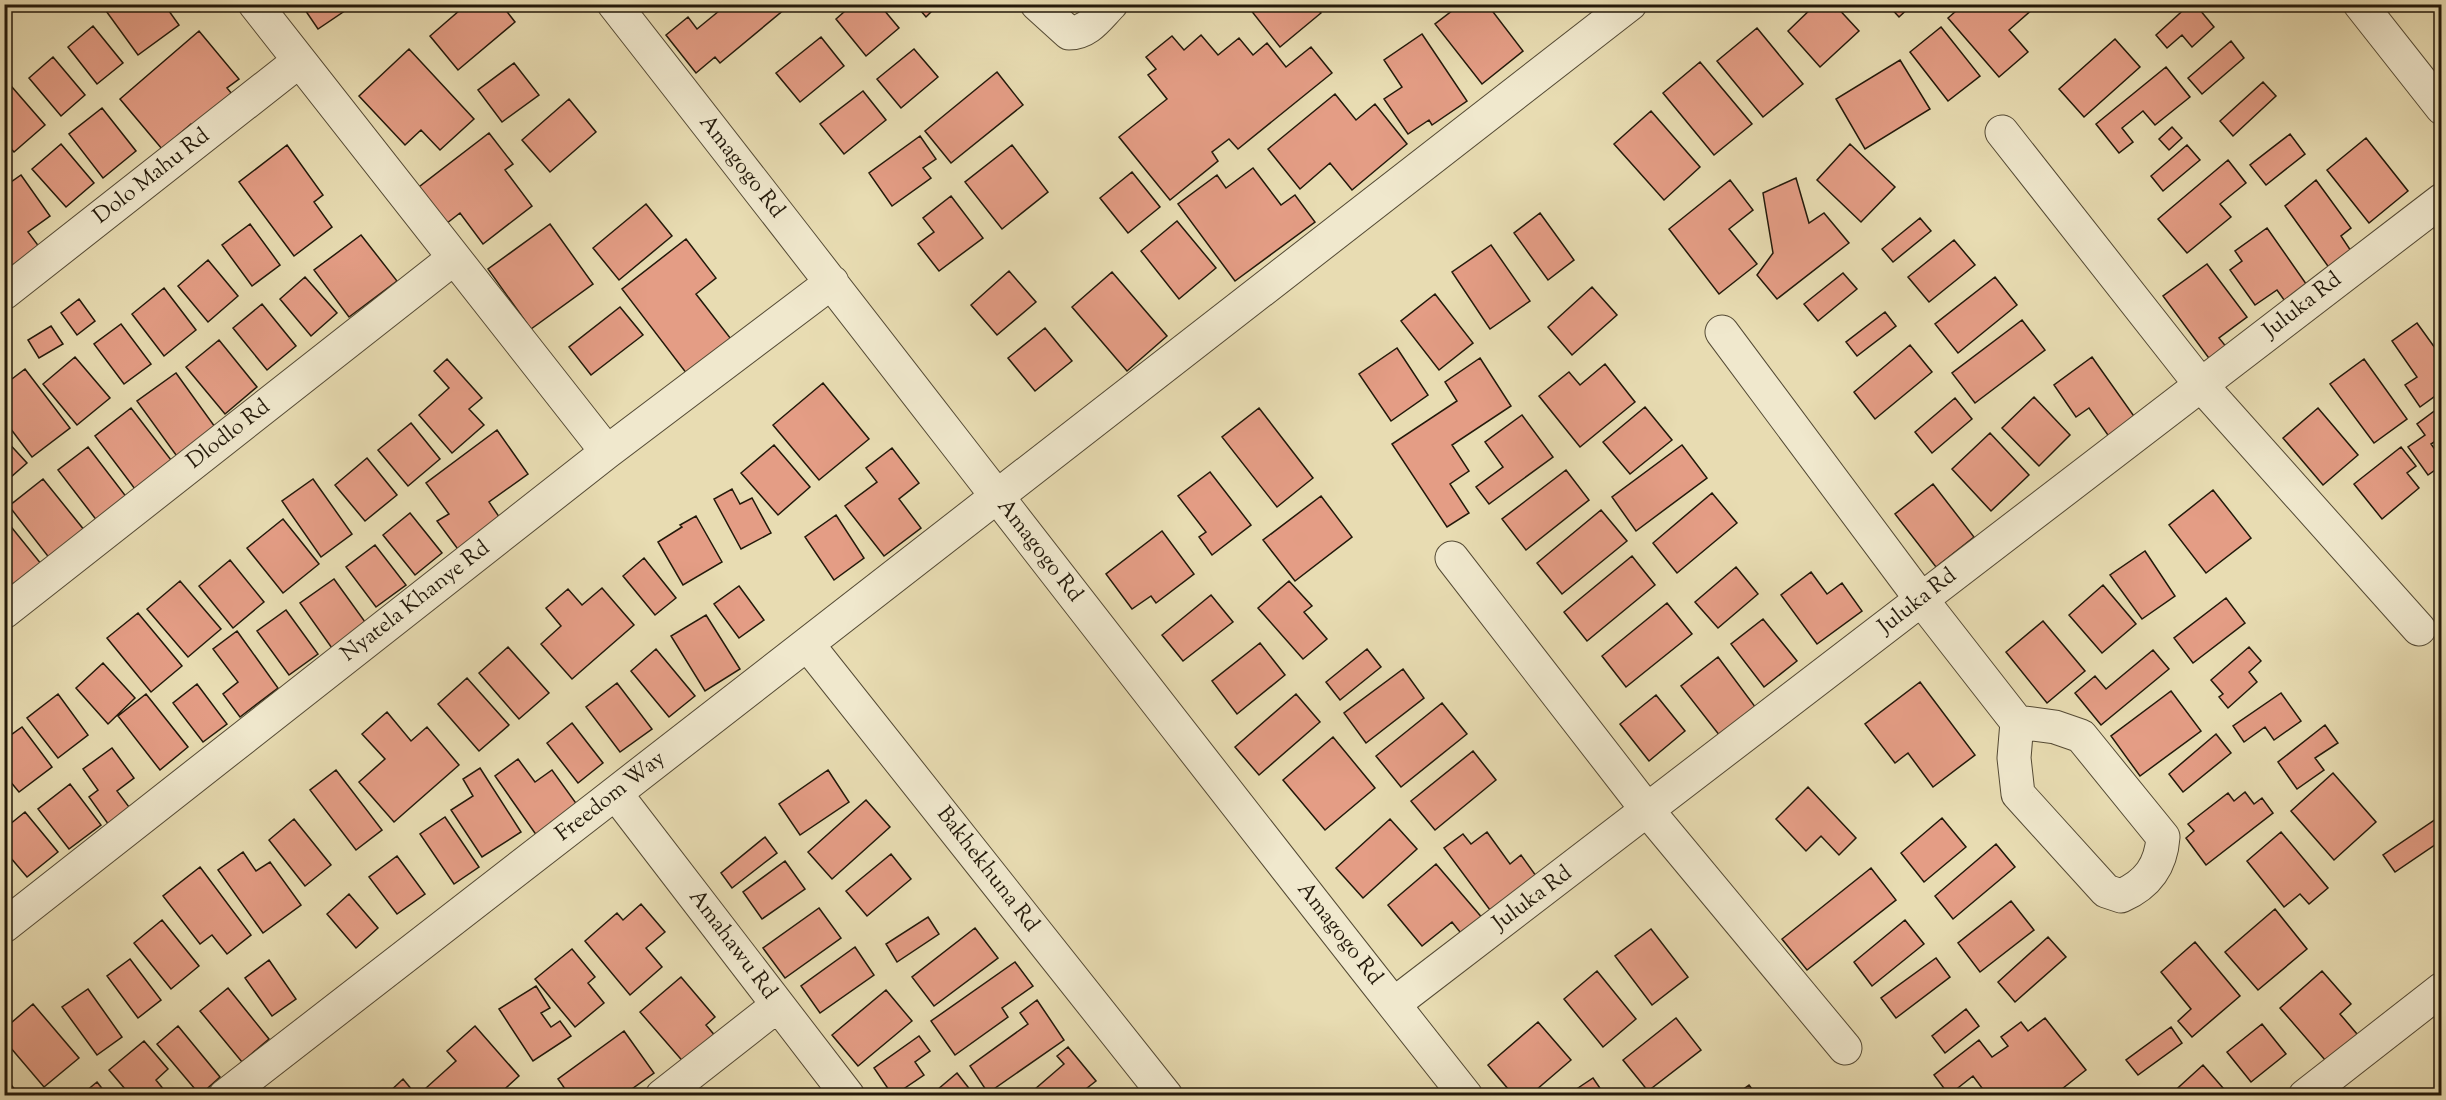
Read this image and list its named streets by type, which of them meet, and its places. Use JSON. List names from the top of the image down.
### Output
{
  "streets": {
    "street": [
      "Amagogo Rd",
      "Dolo Mahu Rd",
      "Juluka Rd",
      "Dlodlo Rd",
      "Nyatela Khanye Rd",
      "Freedom Way",
      "Bakhekhuna Rd",
      "Amahawu Rd"
    ]
  },
  "crossings": [
    ["Amagogo Rd", "Juluka Rd"],
    ["Amagogo Rd", "Nyatela Khanye Rd"],
    ["Amagogo Rd", "Freedom Way"],
    ["Freedom Way", "Bakhekhuna Rd"],
    ["Freedom Way", "Amahawu Rd"]
  ]
}
